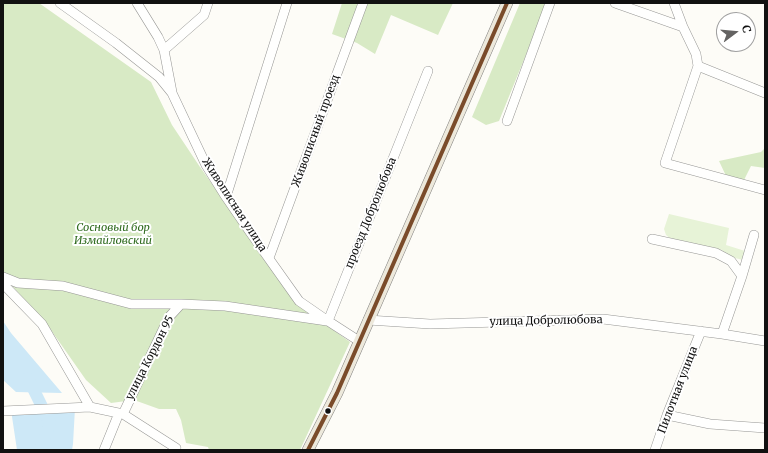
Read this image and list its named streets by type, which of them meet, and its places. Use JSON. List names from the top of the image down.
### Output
{
  "streets": {
    "street": [
      "Живописный проезд",
      "Живописная улица",
      "проезд Добролюбова",
      "улица Добролюбова",
      "улица Кордон 95",
      "Пилотная улица"
    ]
  },
  "crossings": [
    ["Живописный проезд", "Живописная улица"],
    ["Живописная улица", "проезд Добролюбова"],
    ["улица Добролюбова", "Пилотная улица"]
  ],
  "parks": ["Сосновый бор Измайловский"],
  "north": "right"
}
